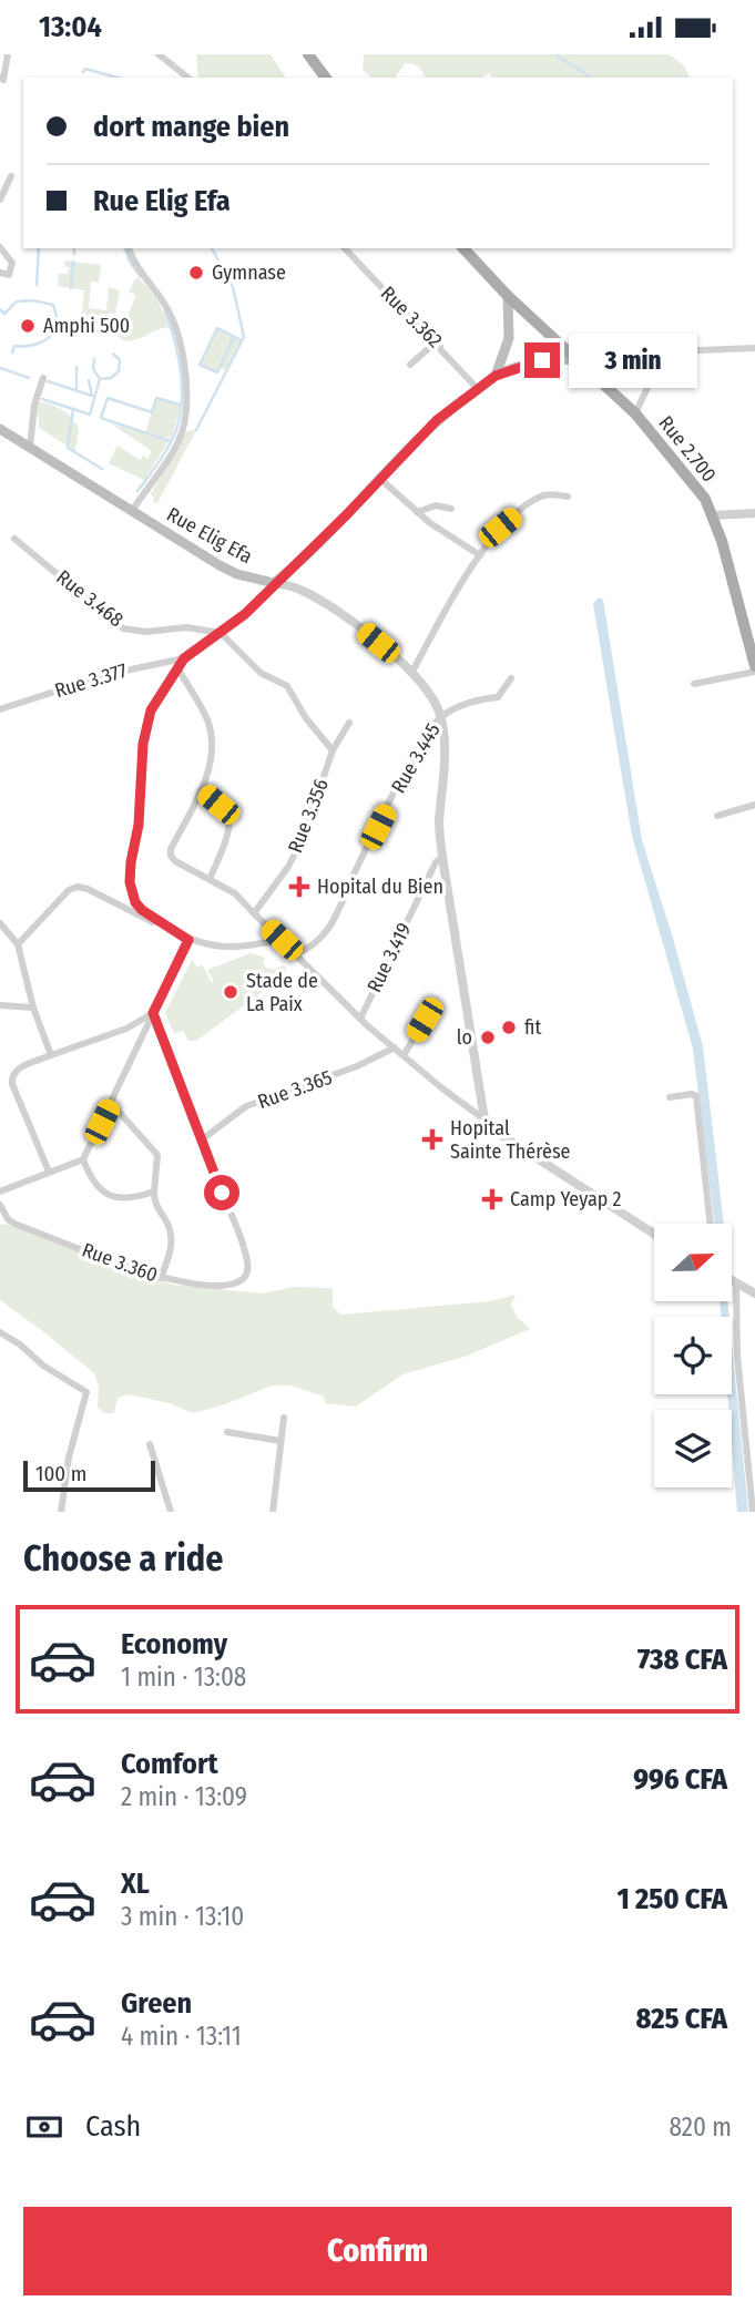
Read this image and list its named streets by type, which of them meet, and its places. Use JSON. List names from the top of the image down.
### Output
{
  "streets": {
    "main road": ["Rue 2.700", "Rue Elig Efa"],
    "street": [
      "Rue 3.362",
      "Rue 3.468",
      "Rue 3.377",
      "Rue 3.445",
      "Rue 3.356",
      "Rue 3.419",
      "Rue 3.365",
      "Rue 3.360"
    ]
  },
  "crossings": [
    ["Rue 3.365", "Rue 3.360"]
  ],
  "places": {
    "other": [
      "Gymnase",
      "Amphi 500",
      "Stade de La Paix",
      "fit",
      "lo"
    ],
    "health": ["Hopital du Bien", "Hopital Sainte Thérèse", "Camp Yeyap 2"]
  },
  "scale_bar": "100 m",
  "north": "right",
  "page": {
    "status": "13:04",
    "banner": ["dort mange bien", "Rue Elig Efa"],
    "bubble": "3 min",
    "scale": "100 m",
    "heading": "Choose a ride",
    "list": [
      {
        "name": "Economy",
        "note": "1 min · 13:08",
        "value": "738 CFA"
      },
      {
        "name": "Comfort",
        "note": "2 min · 13:09",
        "value": "996 CFA"
      },
      {
        "name": "XL",
        "note": "3 min · 13:10",
        "value": "1 250 CFA"
      },
      {
        "name": "Green",
        "note": "4 min · 13:11",
        "value": "825 CFA"
      }
    ],
    "pay": ["Cash", "820 m"],
    "buttons": "Confirm"
  }
}
